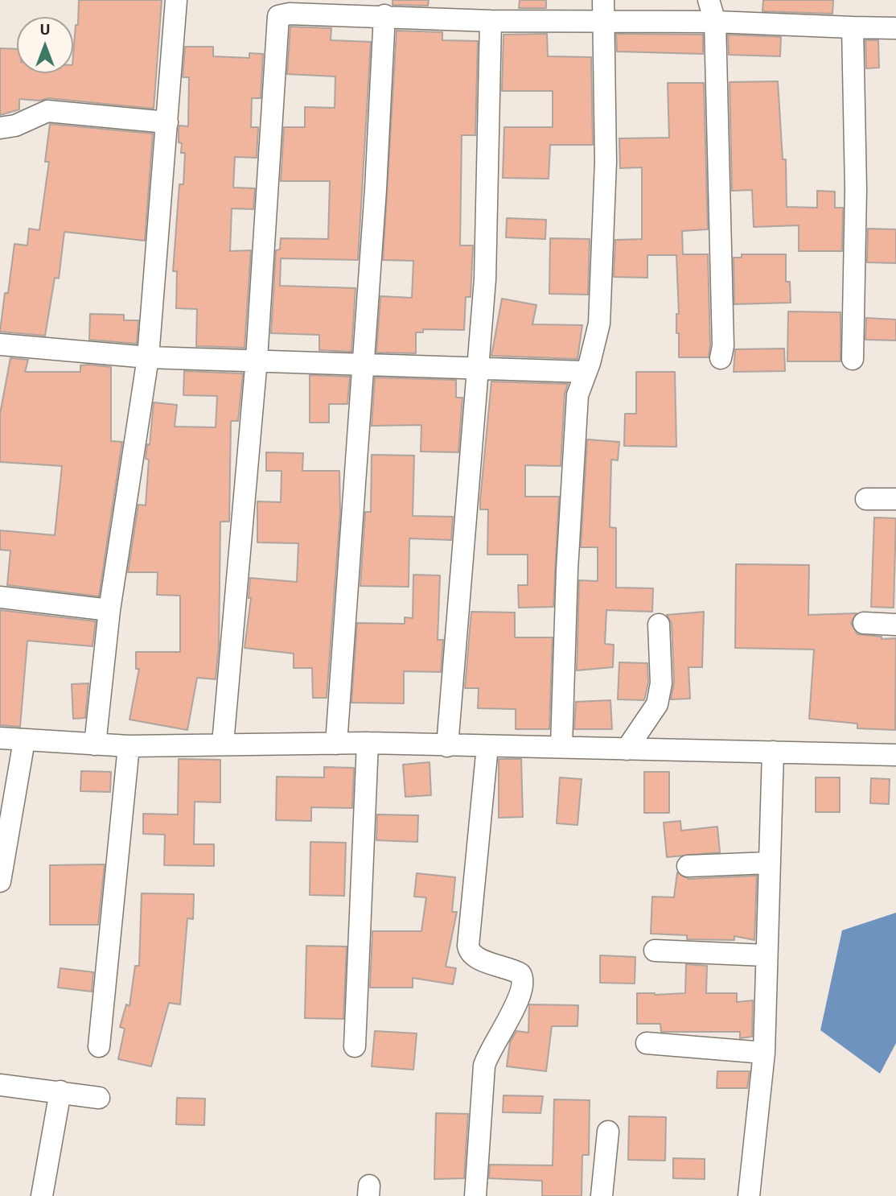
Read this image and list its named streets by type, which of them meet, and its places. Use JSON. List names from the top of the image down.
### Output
{
  "north": "top"
}
